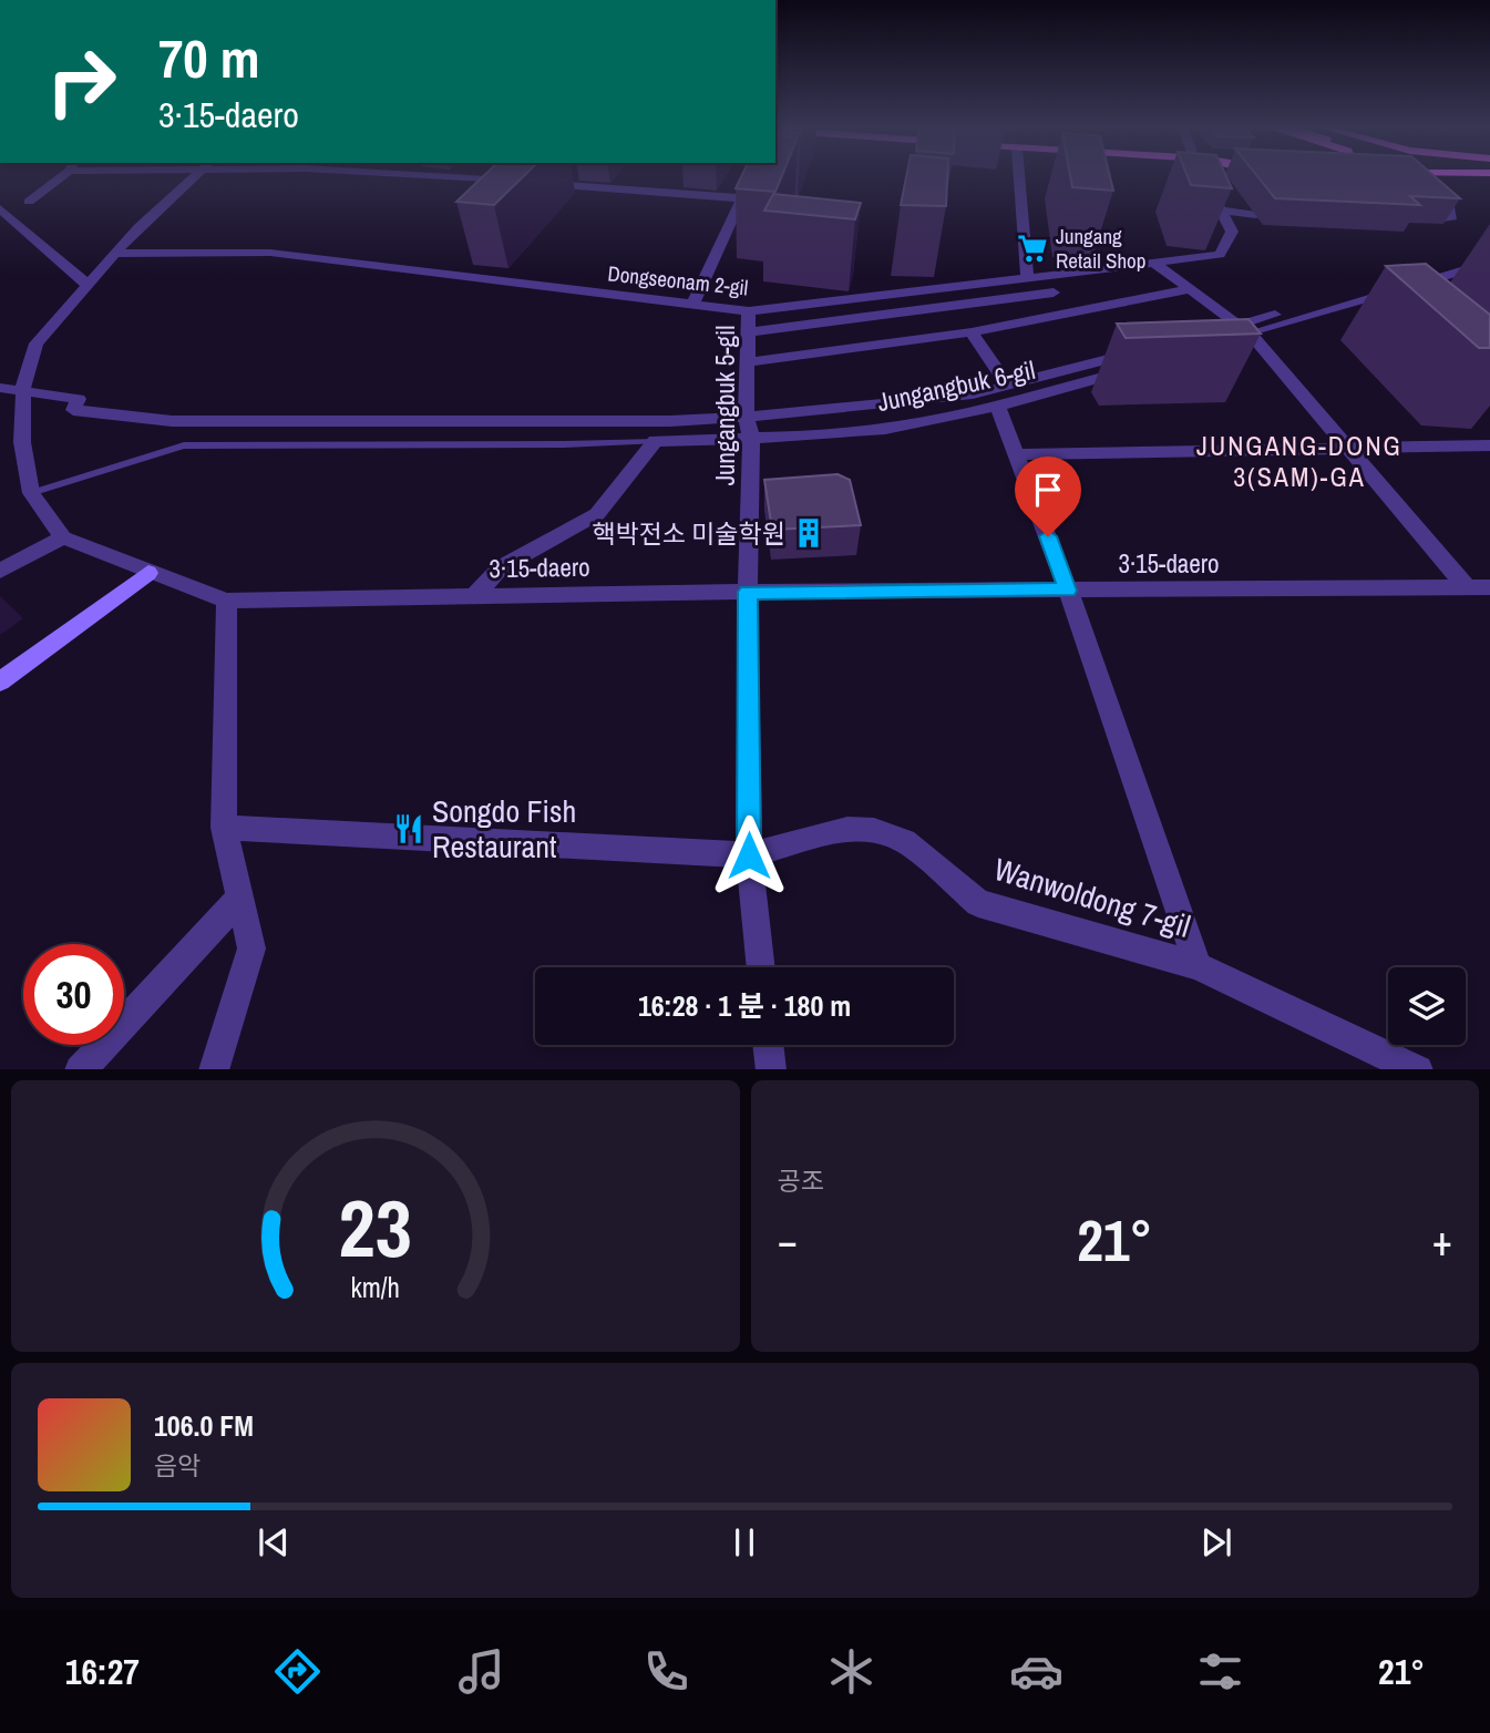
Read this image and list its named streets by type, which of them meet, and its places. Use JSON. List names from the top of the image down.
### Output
{
  "streets": {
    "street": [
      "Dongseonam 2-gil",
      "Jungangbuk 6-gil",
      "Jungangbuk 5-gil",
      "3·15-daero",
      "Wanwoldong 7-gil"
    ]
  },
  "crossings": [
    ["Dongseonam 2-gil", "Jungangbuk 5-gil"],
    ["Jungangbuk 6-gil", "Jungangbuk 5-gil"],
    ["Jungangbuk 5-gil", "3·15-daero"],
    ["Jungangbuk 5-gil", "Wanwoldong 7-gil"]
  ],
  "districts": ["JUNGANG-DONG 3(SAM)-GA"],
  "places": {
    "supermarket": ["Jungang Retail Shop"],
    "building": ["핵박전소 미술학원"],
    "restaurant": ["Songdo Fish Restaurant"]
  },
  "page": {
    "turn": ["70 m", "3·15-daero"],
    "limit": "30",
    "trip": "16:28 · 1 분 · 180 m",
    "tile": "공조",
    "heat": ["−", "21°", "+"],
    "song": ["106.0 FM", "음악"],
    "tabs": ["16:27", "21°"],
    "gauge": ["23", "km/h"]
  }
}
